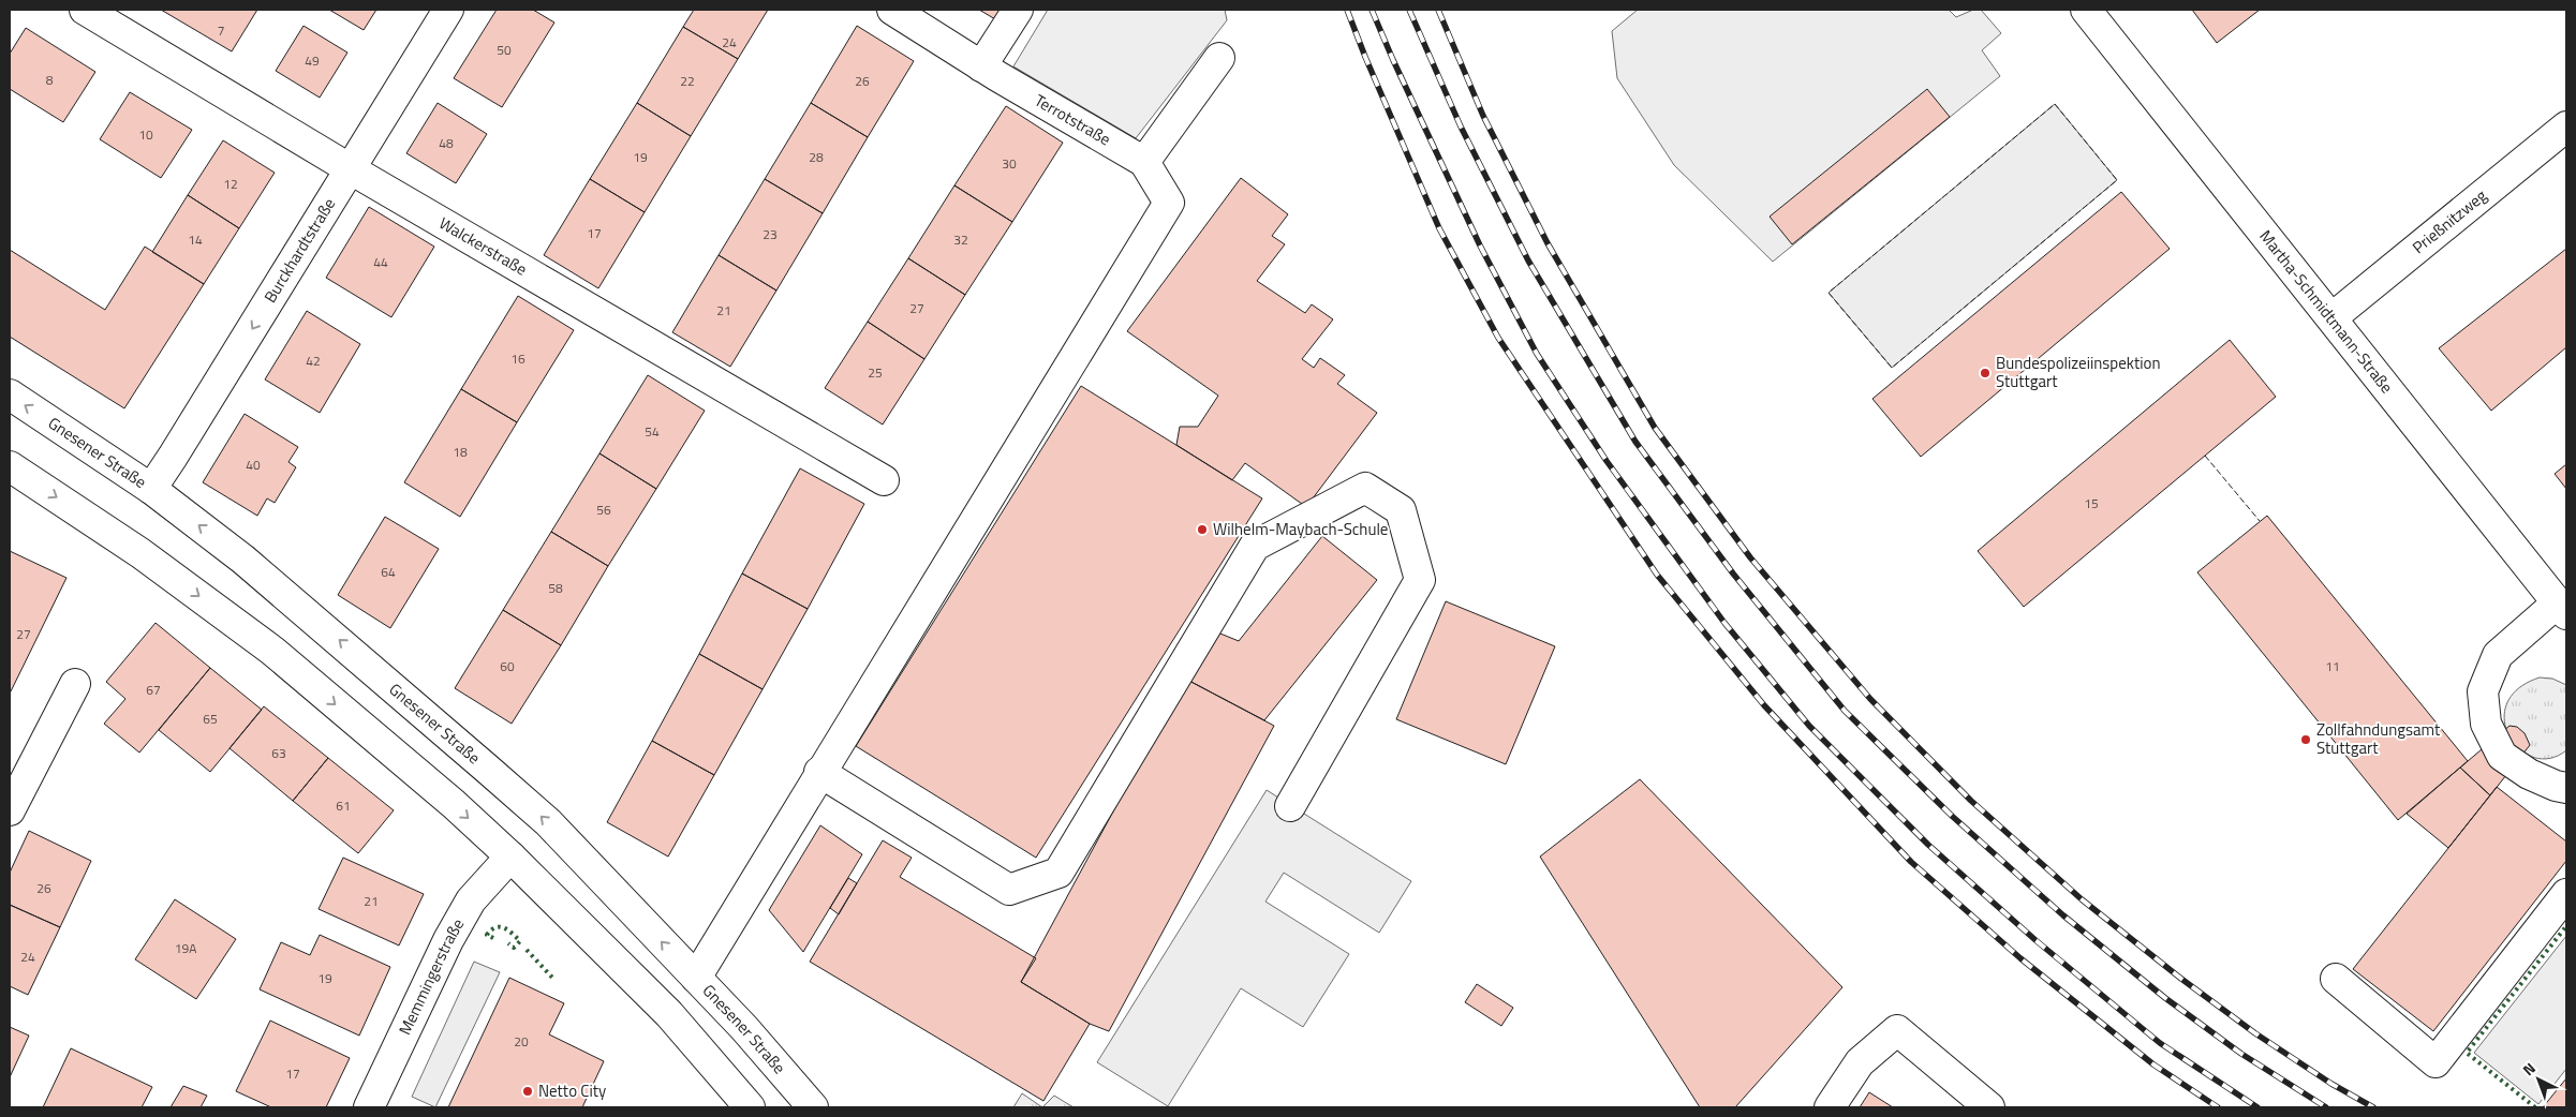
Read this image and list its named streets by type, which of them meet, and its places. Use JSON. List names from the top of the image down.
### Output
{
  "streets": {
    "street": [
      "Terrotstraße",
      "Prießnitzweg",
      "Walckerstraße",
      "Burckhardtstraße",
      "Martha-Schmidtmann-Straße",
      "Gnesener Straße",
      "Memmingerstraße"
    ]
  },
  "crossings": [
    ["Prießnitzweg", "Martha-Schmidtmann-Straße"],
    ["Walckerstraße", "Burckhardtstraße"],
    ["Burckhardtstraße", "Gnesener Straße"]
  ],
  "one_way": ["Burckhardtstraße"],
  "places": [
    "Bundespolizeiinspektion Stuttgart",
    "Wilhelm-Maybach-Schule",
    "Zollfahndungsamt Stuttgart",
    "Netto City"
  ],
  "house_numbers": [
    "7",
    "24",
    "50",
    "49",
    "8",
    "22",
    "26",
    "10",
    "48",
    "19",
    "28",
    "30",
    "12",
    "17",
    "23",
    "14",
    "32",
    "44",
    "27",
    "21",
    "16",
    "42",
    "25",
    "54",
    "18",
    "40",
    "15",
    "56",
    "64",
    "58",
    "27",
    "60",
    "11",
    "67",
    "65",
    "63",
    "61",
    "26",
    "21",
    "19A",
    "24",
    "19",
    "20",
    "17"
  ],
  "north": "top left"
}
